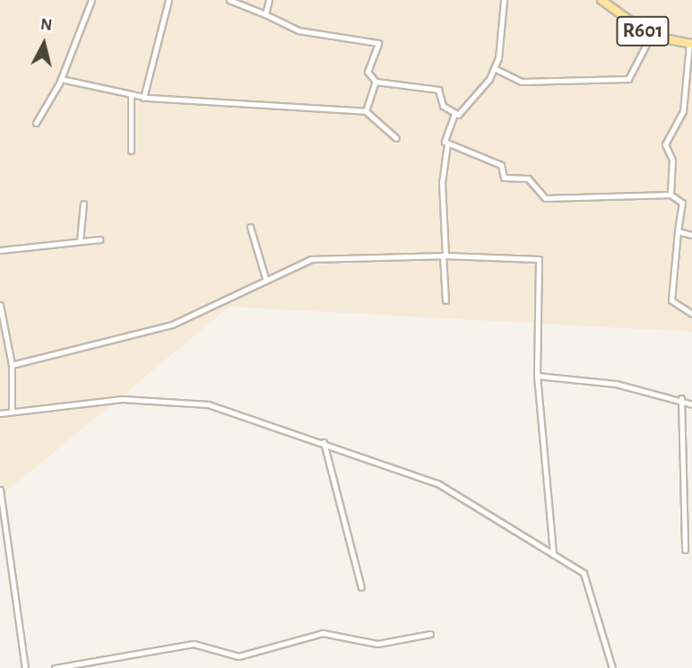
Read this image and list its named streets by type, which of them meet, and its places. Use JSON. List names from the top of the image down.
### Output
{
  "streets": {
    "main road": ["R601"]
  },
  "north": "top"
}
